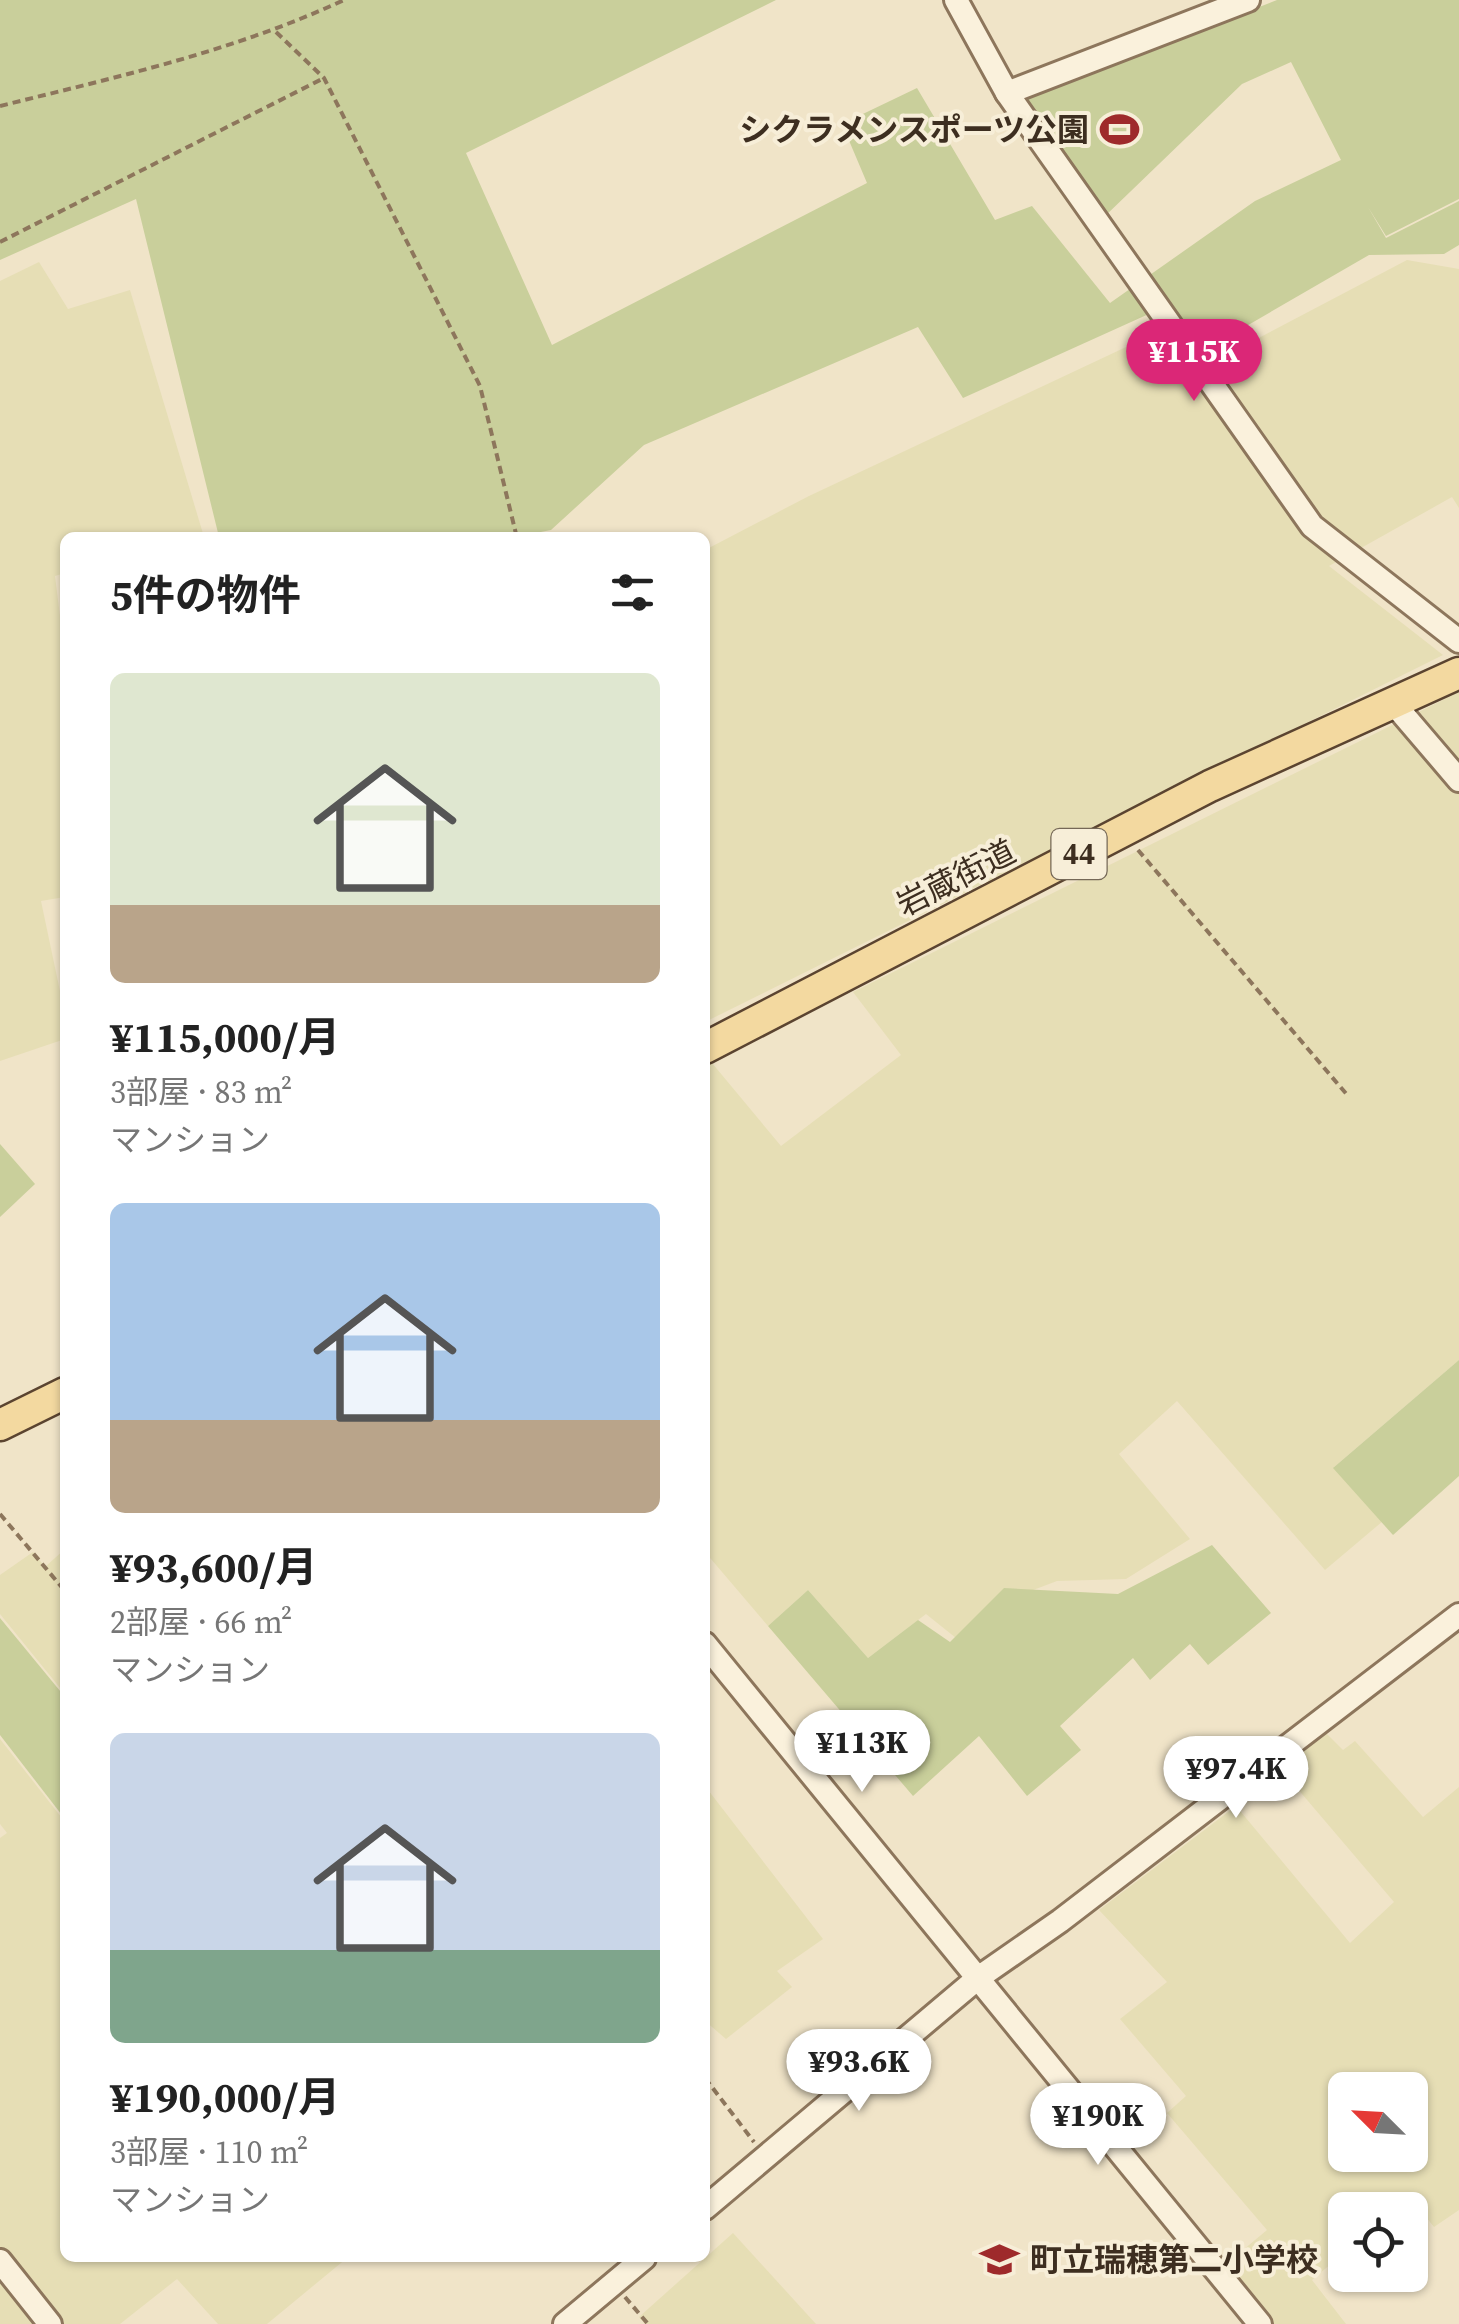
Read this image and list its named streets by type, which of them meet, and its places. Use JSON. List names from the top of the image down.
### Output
{
  "streets": {
    "main road": ["44", "岩蔵街道"]
  },
  "places": {
    "sports": ["シクラメンスポーツ公園"],
    "school or university": ["町立瑞穂第二小学校"]
  },
  "north": "top left",
  "page": {
    "price": [
      "¥115K",
      "¥113K",
      "¥97.4K",
      "¥93.6K",
      "¥190K"
    ],
    "heading": "5件の物件",
    "list": [
      {
        "name": "¥115,000/月",
        "note": "3部屋 · 83 m² · マンション"
      },
      {
        "name": "¥93,600/月",
        "note": "2部屋 · 66 m² · マンション"
      },
      {
        "name": "¥190,000/月",
        "note": "3部屋 · 110 m² · マンション"
      }
    ]
  }
}
